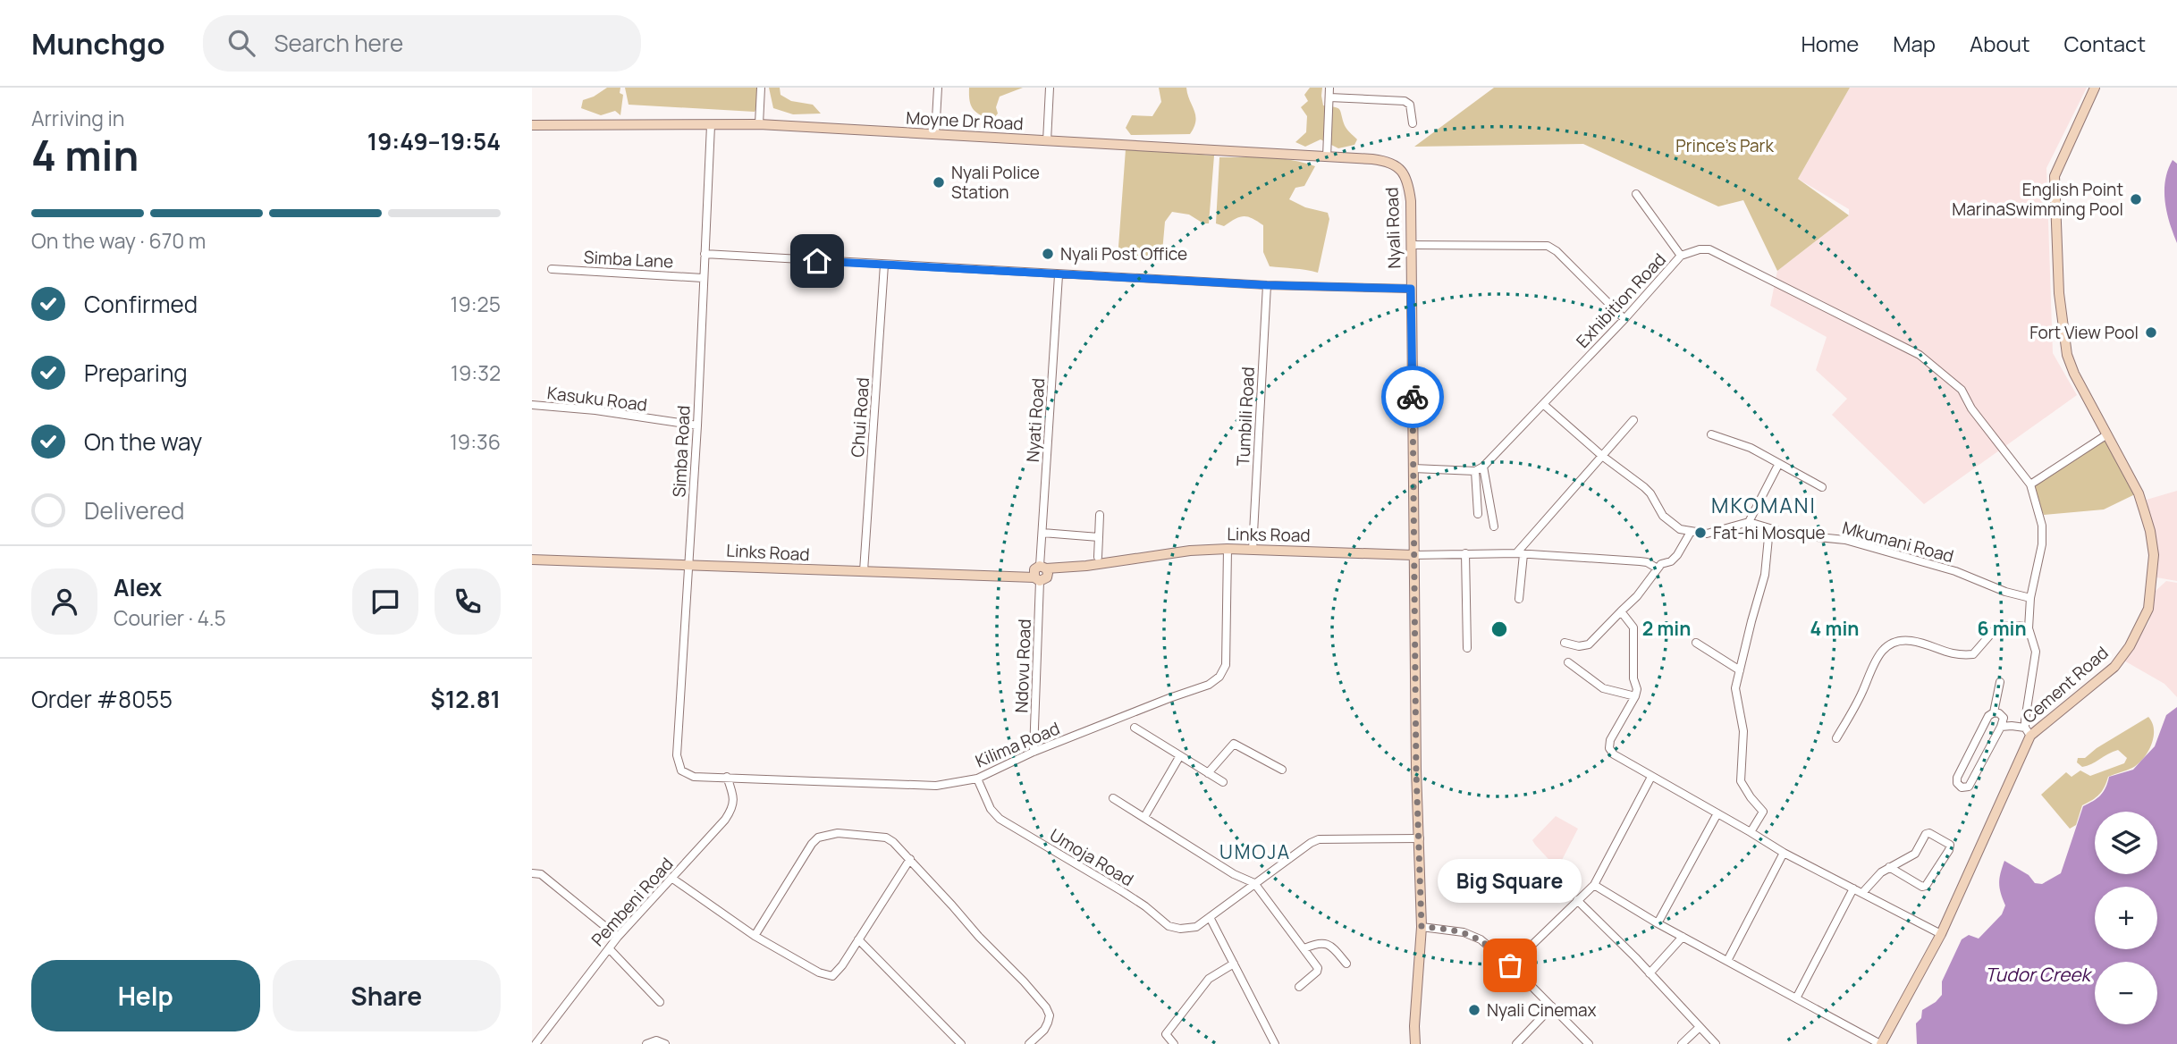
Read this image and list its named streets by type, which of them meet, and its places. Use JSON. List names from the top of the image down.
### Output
{
  "streets": {
    "main road": [
      "Moyne Dr Road",
      "Nyali Road",
      "Links Road",
      "Cement Road"
    ],
    "street": [
      "Simba Lane",
      "Exhibition Road",
      "Kasuku Road",
      "Tumbili Road",
      "Chui Road",
      "Nyati Road",
      "Simba Road",
      "Mkumani Road",
      "Ndovu Road",
      "Kilima Road",
      "Umoja Road",
      "Pembeni Road"
    ]
  },
  "crossings": [
    ["Moyne Dr Road", "Nyali Road"],
    ["Moyne Dr Road", "Simba Road"],
    ["Nyali Road", "Links Road"],
    ["Nyali Road", "Umoja Road"],
    ["Simba Lane", "Simba Road"],
    ["Kasuku Road", "Simba Road"],
    ["Tumbili Road", "Links Road"],
    ["Chui Road", "Links Road"],
    ["Nyati Road", "Links Road"],
    ["Nyati Road", "Ndovu Road"],
    ["Simba Road", "Links Road"],
    ["Simba Road", "Kilima Road"],
    ["Links Road", "Ndovu Road"],
    ["Links Road", "Kilima Road"],
    ["Ndovu Road", "Kilima Road"],
    ["Kilima Road", "Umoja Road"],
    ["Kilima Road", "Pembeni Road"]
  ],
  "districts": ["MKOMANI", "UMOJA"],
  "water": ["Tudor Creek"],
  "parks": ["Prince's Park"],
  "places": [
    "Nyali Police Station",
    "English Point MarinaSwimming Pool",
    "Nyali Post Office",
    "Fort View Pool",
    "Fat-hi Mosque",
    "Big Square",
    "Nyali Cinemax"
  ],
  "page": {
    "header": "Munchgo",
    "search": "Search here",
    "nav": [
      "Home",
      "Map",
      "About",
      "Contact"
    ],
    "heading": ["4 min", "Arriving in", "19:49–19:54"],
    "panel": [
      "Alex",
      "Courier · 4.5",
      "Order #8055",
      "$12.81"
    ],
    "bar": "On the way · 670 m",
    "list": [
      ["Confirmed", "19:25"],
      ["Preparing", "19:32"],
      ["On the way", "19:36"],
      "Delivered"
    ],
    "map_buttons": ["+", "−"],
    "bubble": "Big Square",
    "buttons": ["Help", "Share"]
  },
  "rings": ["2 min", "4 min", "6 min"]
}
